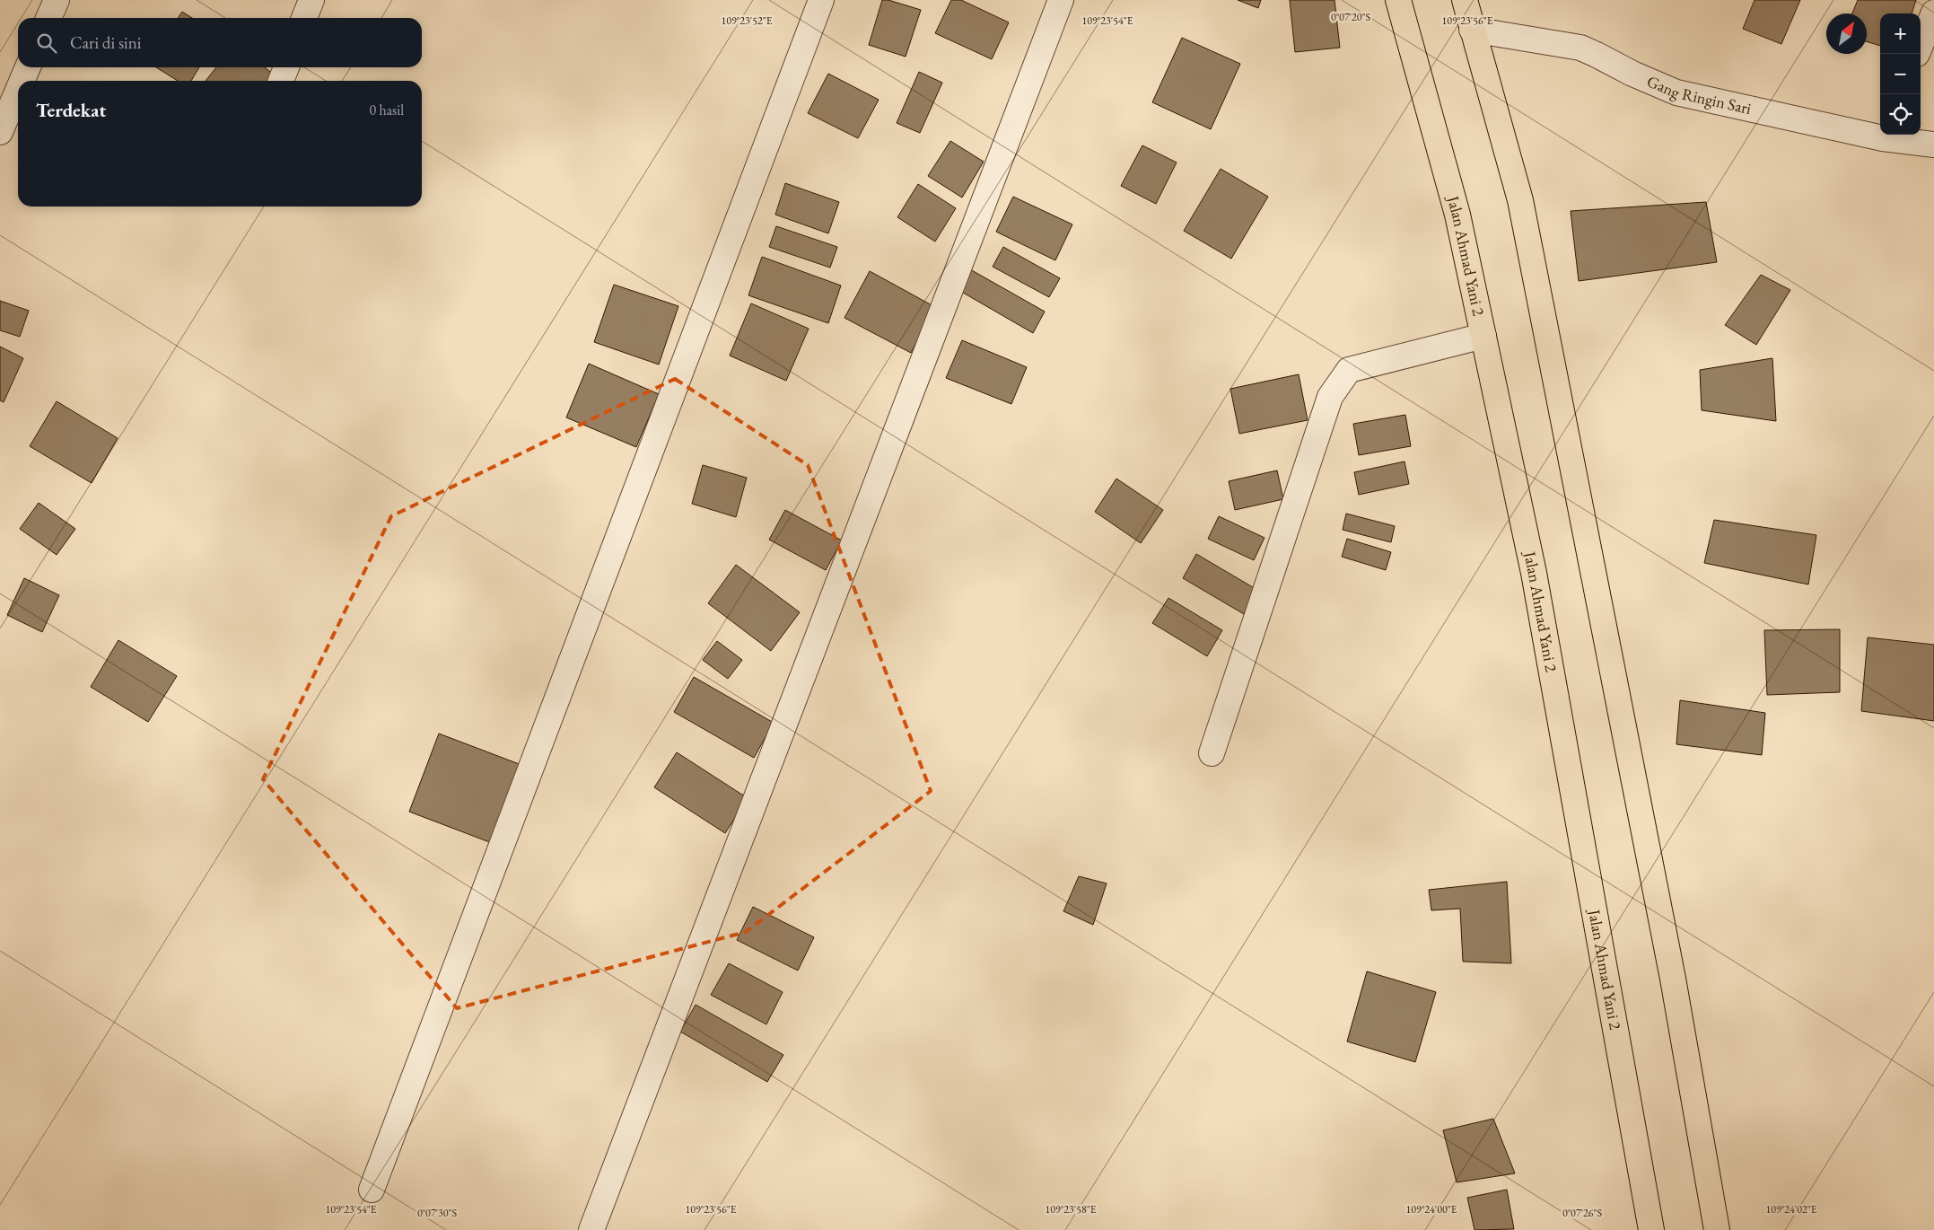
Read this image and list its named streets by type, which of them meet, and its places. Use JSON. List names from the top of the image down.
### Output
{
  "streets": {
    "highway": ["Jalan Ahmad Yani 2"],
    "street": ["Gang Ringin Sari"]
  },
  "north": "top right",
  "page": {
    "map_buttons": ["+", "−"],
    "search": "Cari di sini",
    "heading": ["Terdekat", "0 hasil"]
  },
  "coordinates": [
    "0°07'20\"S",
    "109°23'52\"E",
    "109°23'54\"E",
    "109°23'56\"E",
    "109°23'58\"E",
    "109°24'00\"E",
    "109°24'02\"E",
    "0°07'30\"S",
    "0°07'26\"S"
  ]
}
